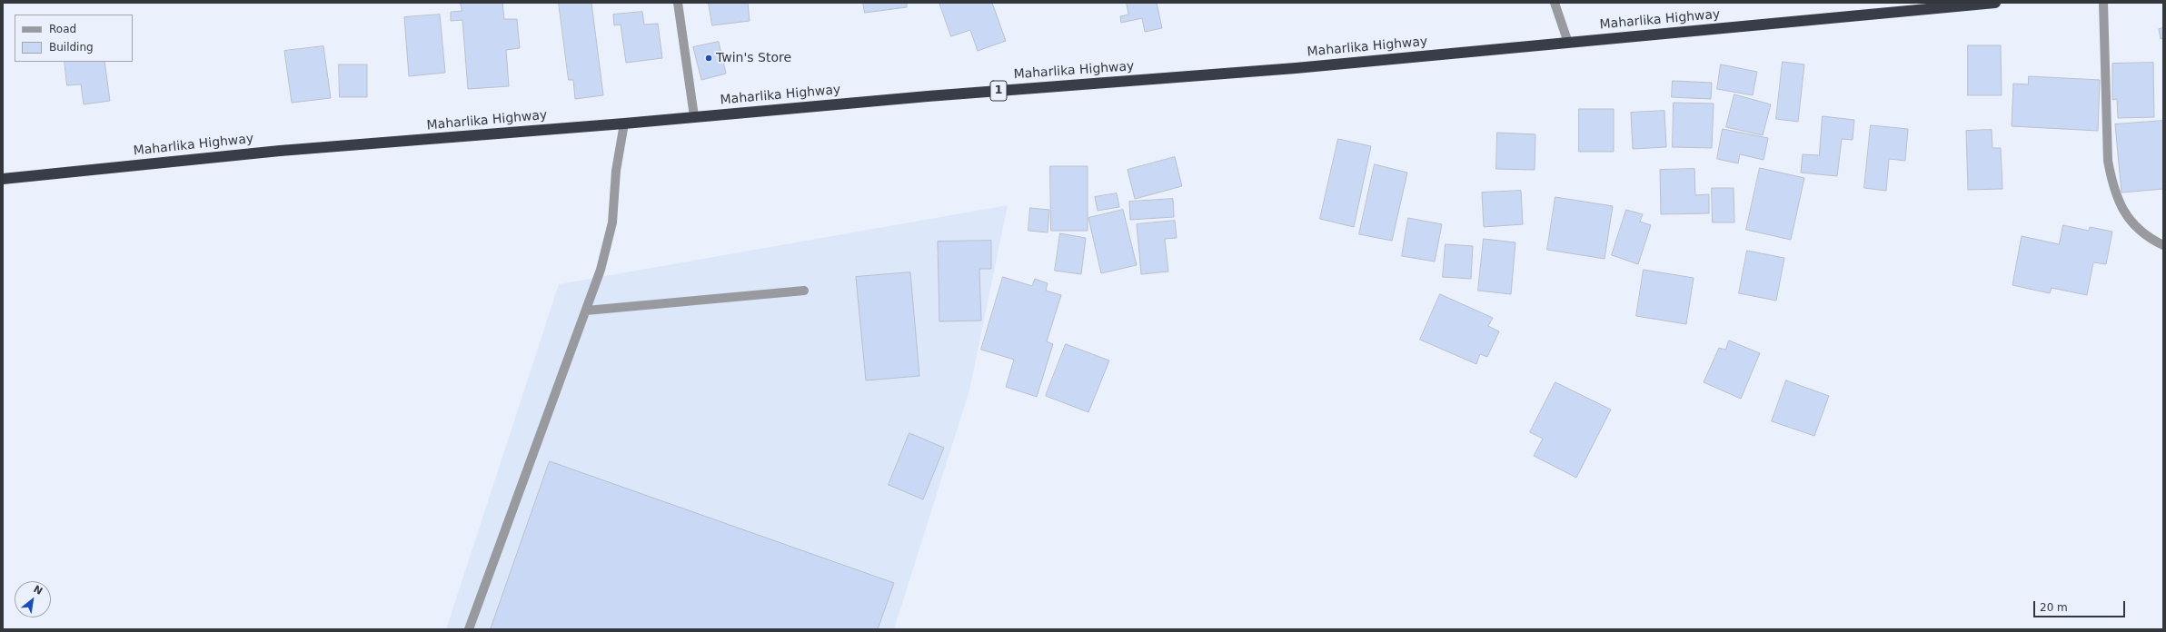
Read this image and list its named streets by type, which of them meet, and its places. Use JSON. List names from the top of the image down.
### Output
{
  "streets": {
    "highway": ["Maharlika Highway", "1"]
  },
  "places": ["Twin's Store"],
  "legend": ["Road", "Building"],
  "scale_bar": "20 m",
  "north": "top right"
}
